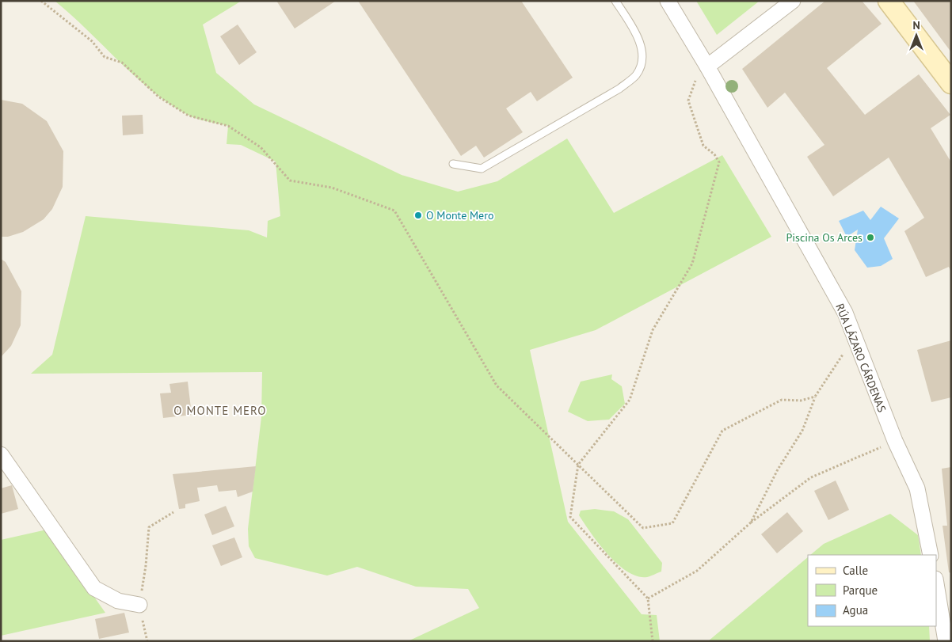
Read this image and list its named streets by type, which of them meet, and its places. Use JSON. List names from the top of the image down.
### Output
{
  "streets": {
    "street": ["RÚA LÁZARO CÁRDENAS"]
  },
  "districts": ["O MONTE MERO"],
  "places": ["O Monte Mero", "Piscina Os Arces"],
  "legend": ["Calle", "Parque", "Agua"],
  "north": "top"
}
